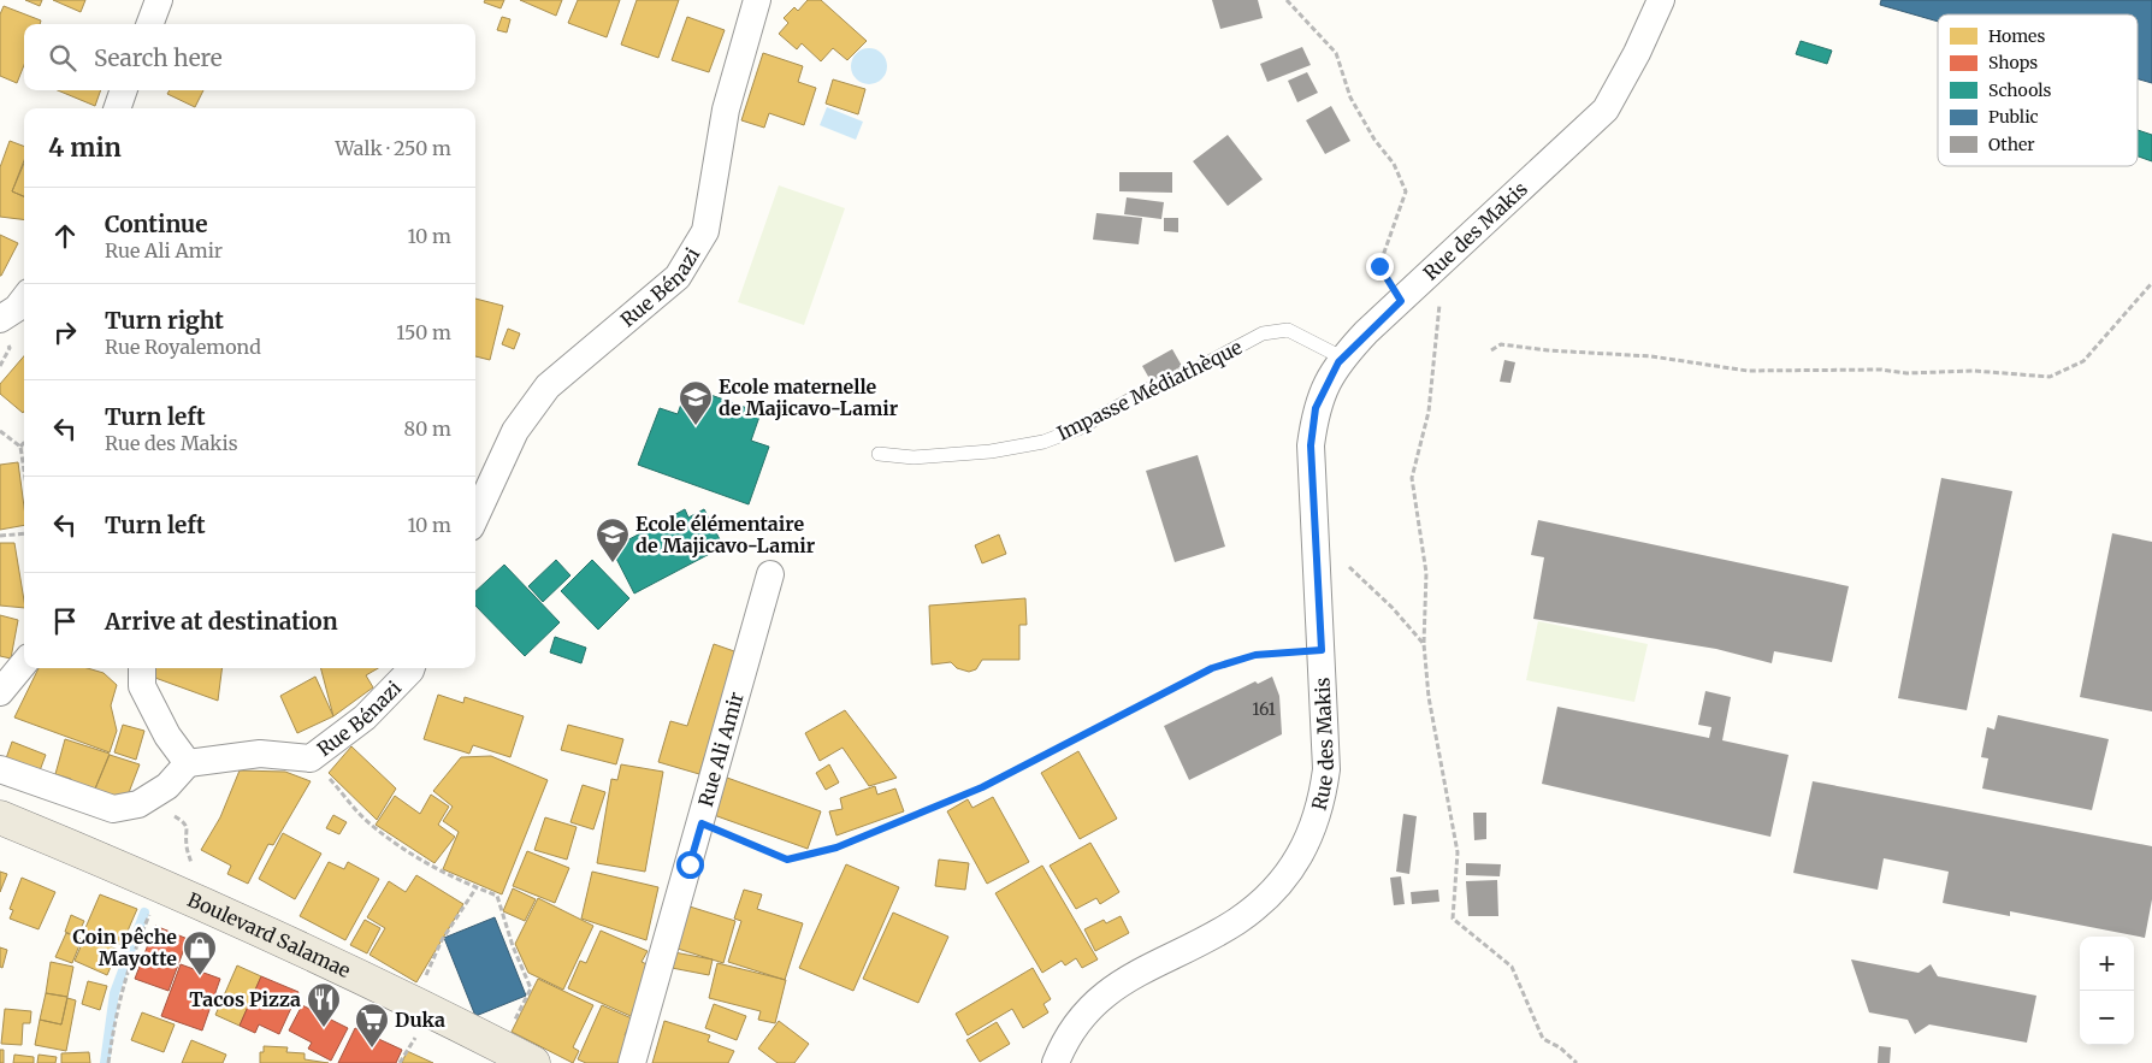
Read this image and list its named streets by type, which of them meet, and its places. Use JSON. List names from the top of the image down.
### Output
{
  "streets": {
    "main road": ["Boulevard Salamae"],
    "street": ["Rue des Makis", "Rue Bénazi", "Rue Ali Amir"],
    "lane": ["Impasse Médiathèque"]
  },
  "crossings": [
    ["Rue des Makis", "Impasse Médiathèque"]
  ],
  "places": {
    "school or university": ["Ecole maternelle de Majicavo-Lamir", "Ecole élémentaire de Majicavo-Lamir"],
    "shop": ["Coin pêche Mayotte"],
    "restaurant": ["Tacos Pizza"],
    "supermarket": ["Duka"]
  },
  "house_numbers": ["161"],
  "legend": [
    "Homes",
    "Shops",
    "Schools",
    "Public",
    "Other"
  ],
  "page": {
    "search": "Search here",
    "heading": ["4 min", "Walk · 250 m"],
    "list": [
      ["Continue", "Rue Ali Amir", "10 m"],
      ["Turn right", "Rue Royalemond", "150 m"],
      ["Turn left", "Rue des Makis", "80 m"],
      ["Turn left", "10 m"],
      "Arrive at destination"
    ],
    "map_buttons": ["+", "−"]
  }
}
